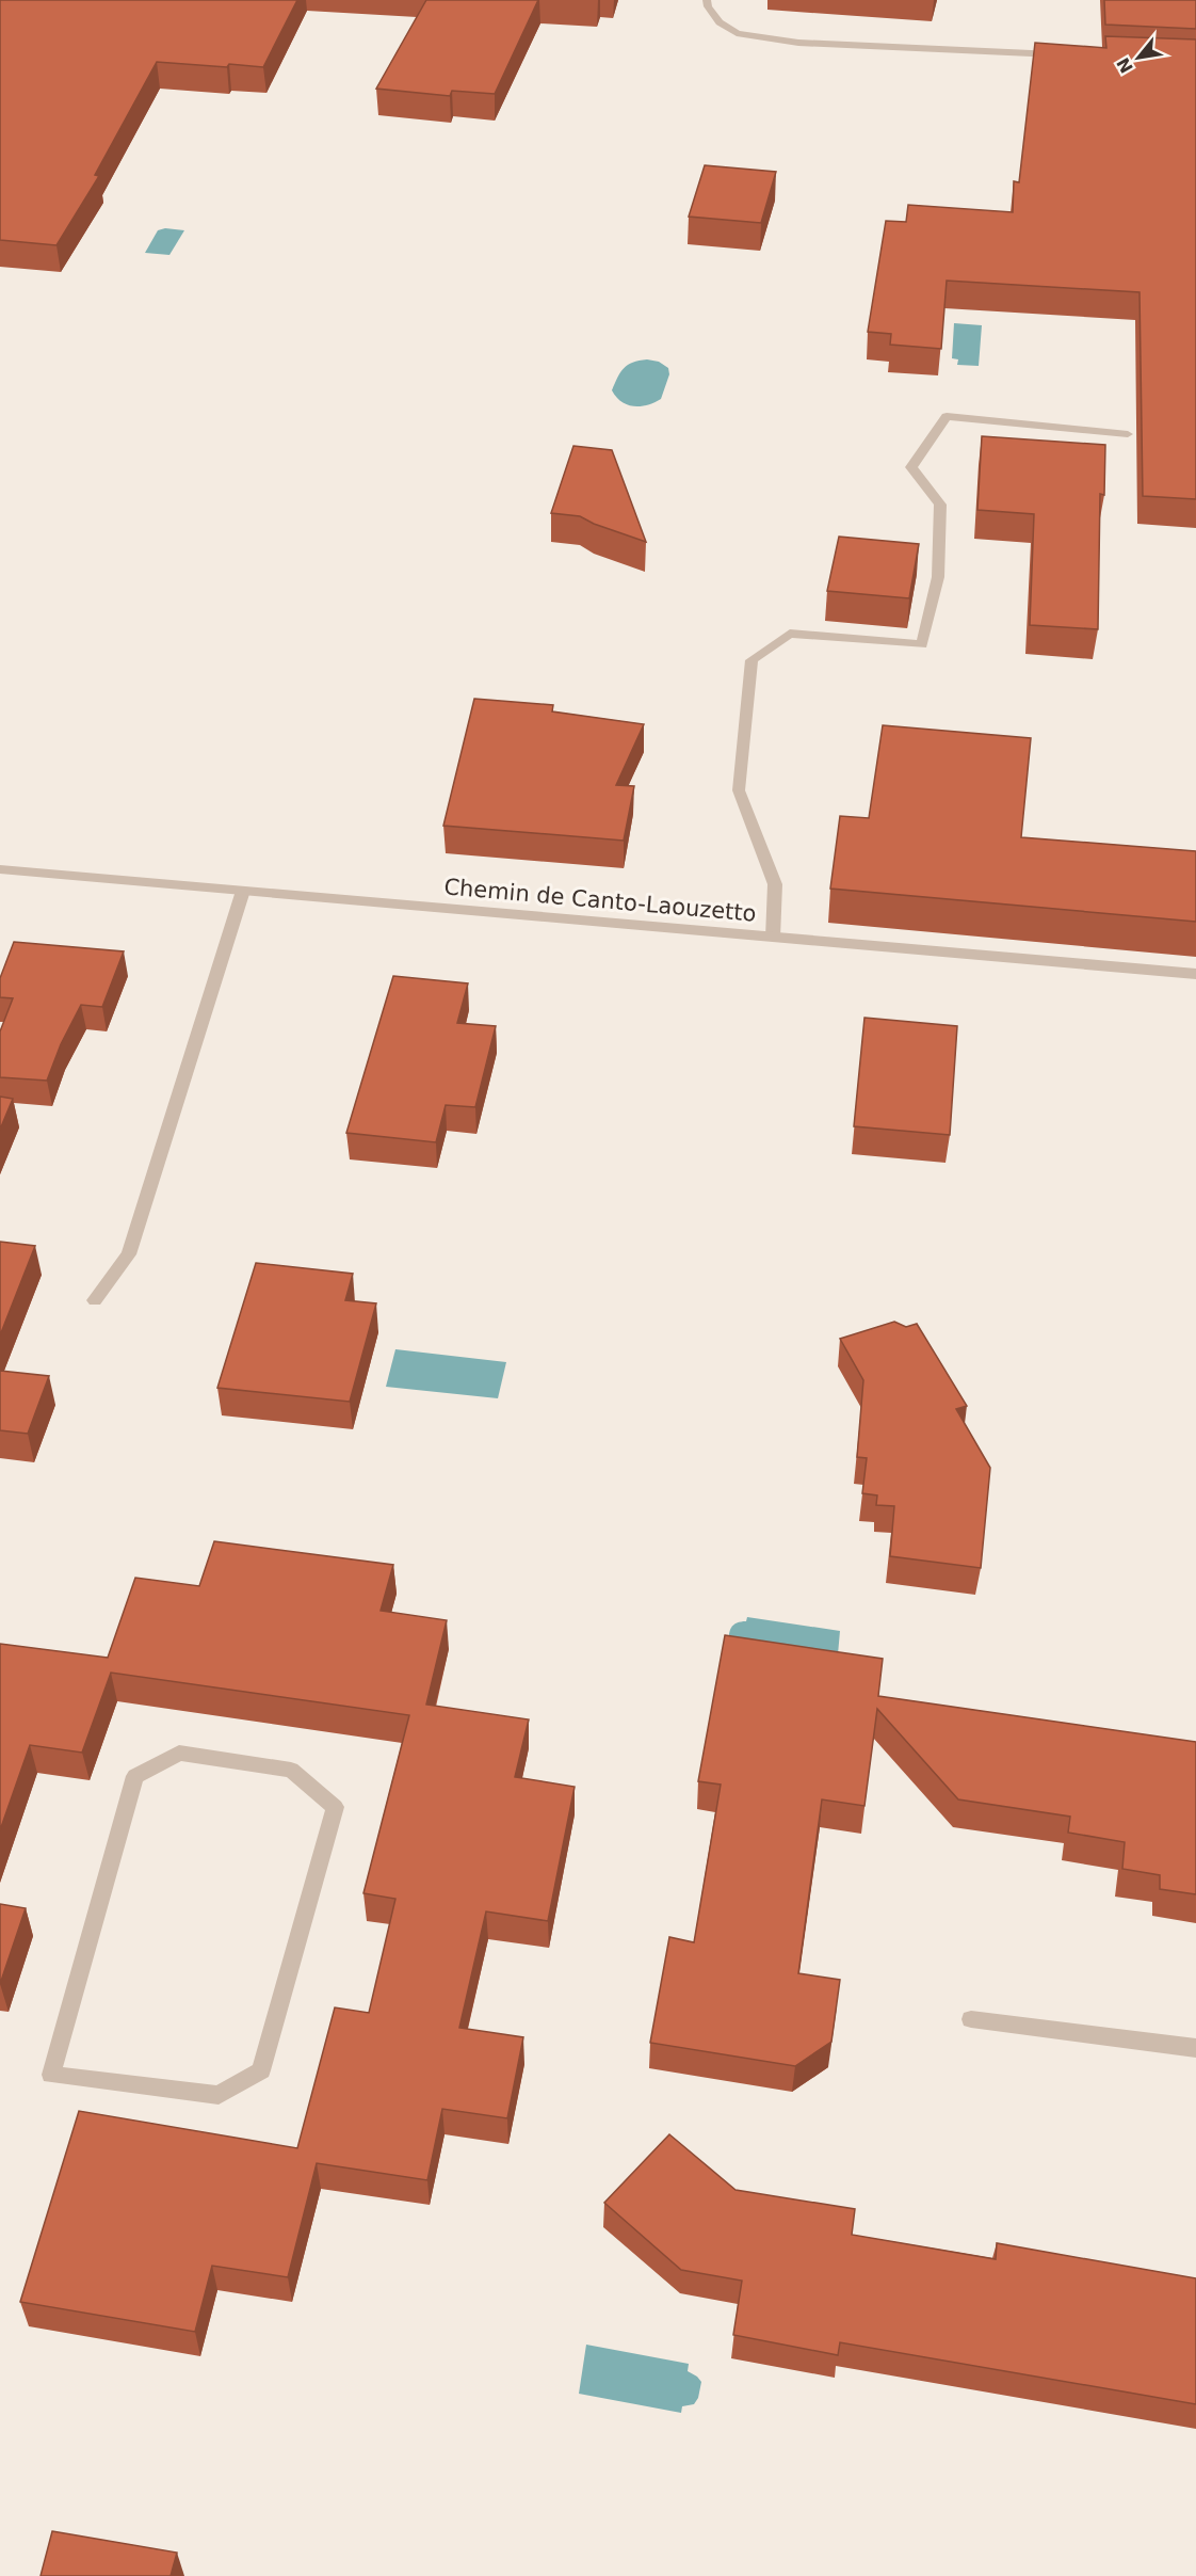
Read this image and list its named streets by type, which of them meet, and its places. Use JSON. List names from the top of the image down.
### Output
{
  "streets": {
    "street": ["Chemin de Canto-Laouzetto"]
  },
  "north": "bottom left"
}
